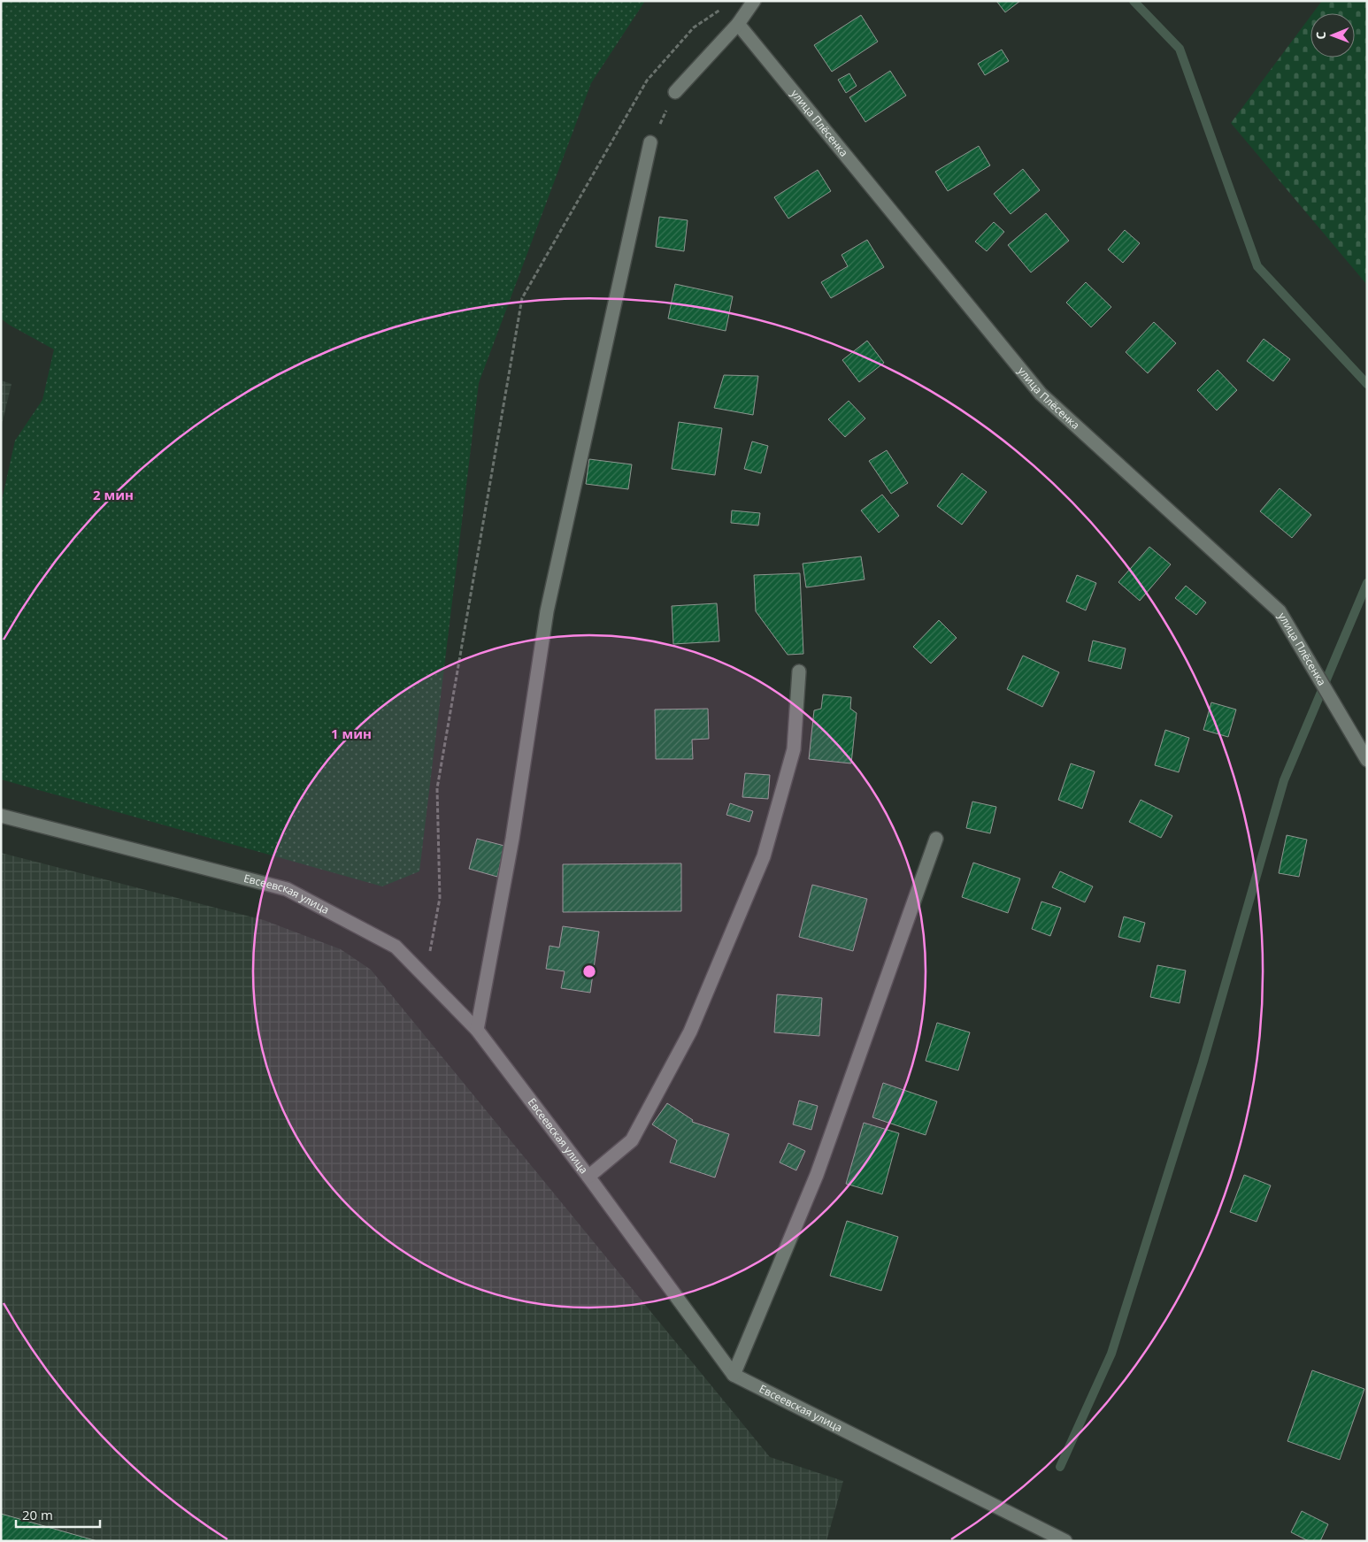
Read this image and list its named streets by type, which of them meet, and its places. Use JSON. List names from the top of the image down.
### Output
{
  "streets": {
    "street": ["улица Плёсенка", "Евсеевская улица"]
  },
  "scale_bar": "20 m",
  "north": "left",
  "rings": ["2 мин", "1 мин"]
}
